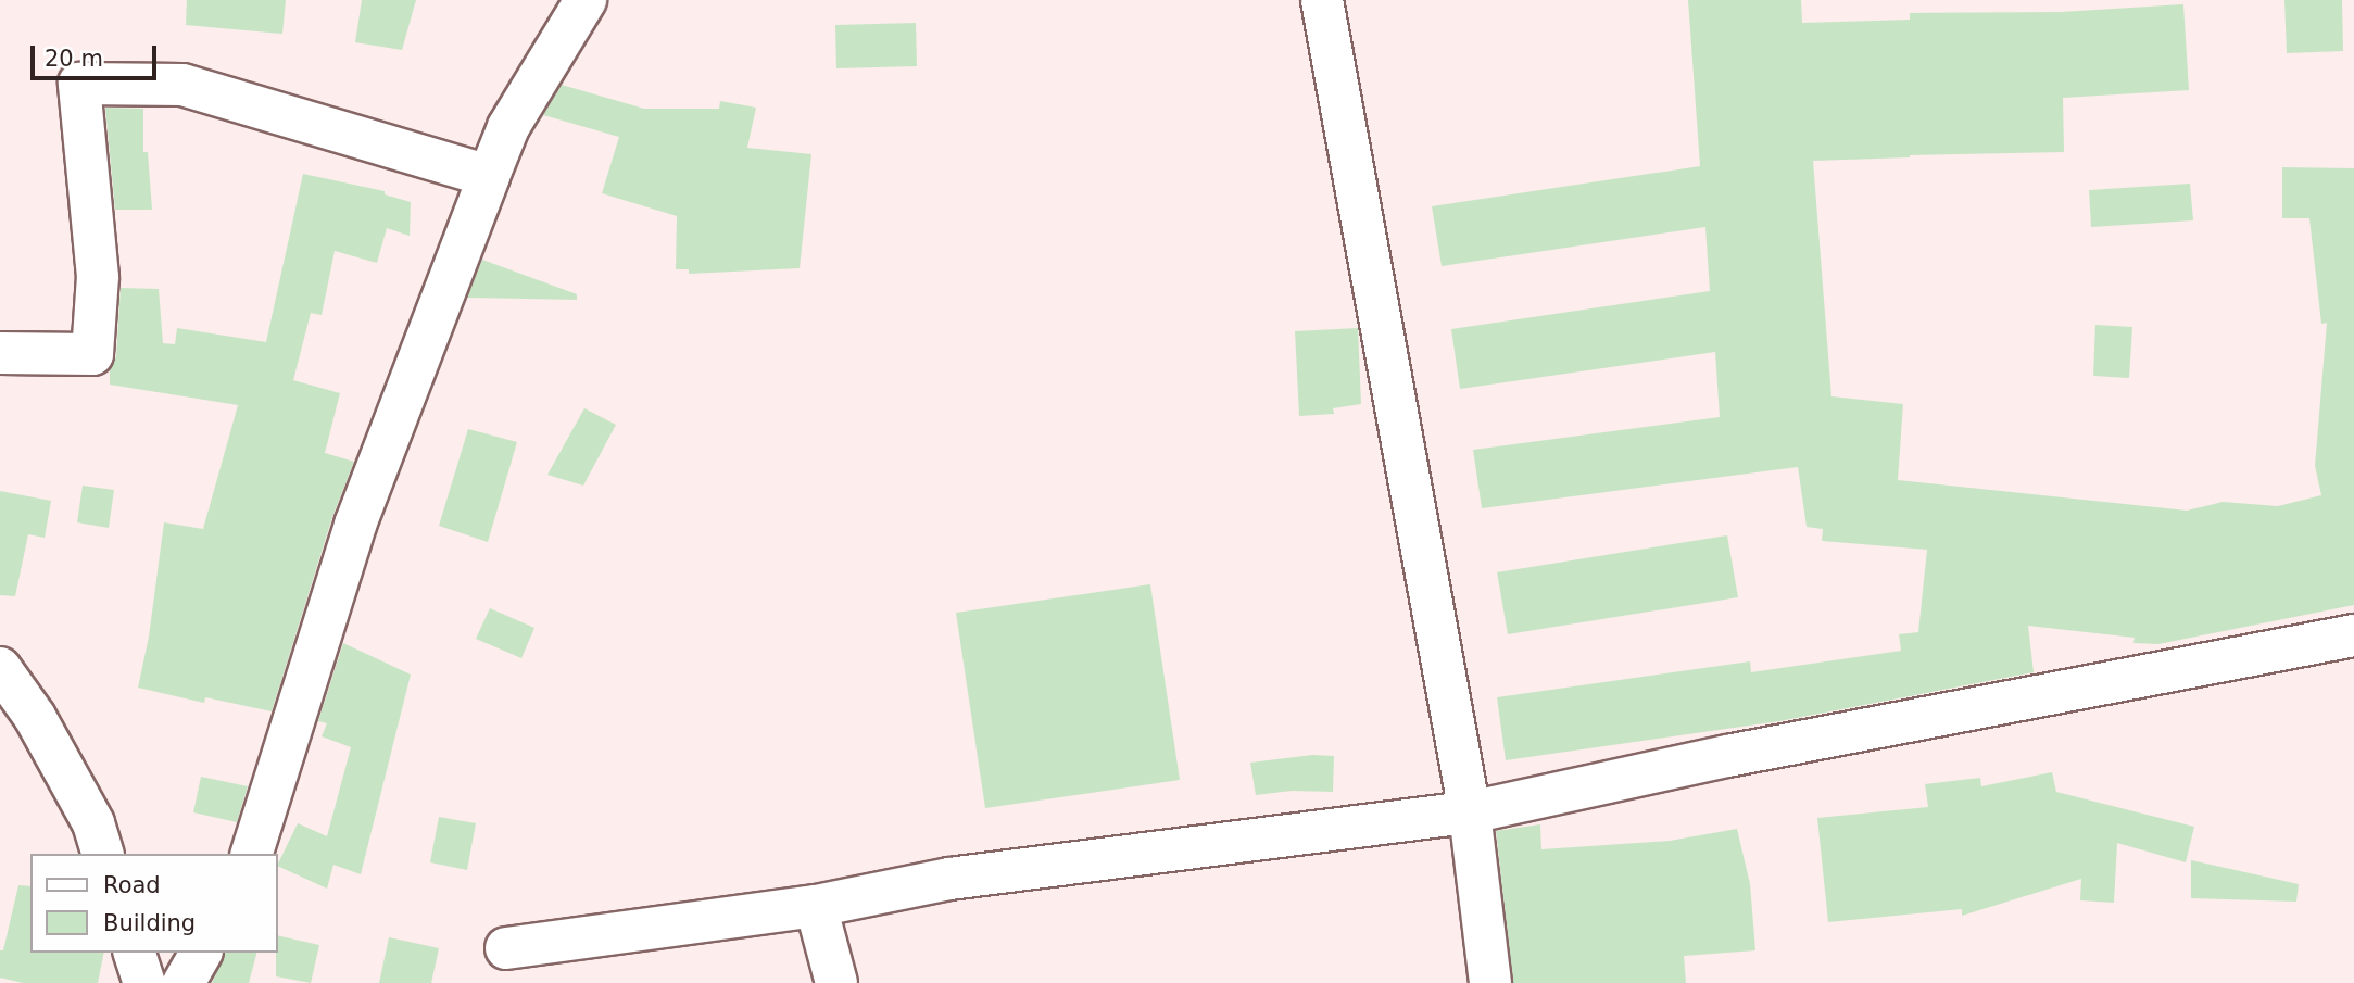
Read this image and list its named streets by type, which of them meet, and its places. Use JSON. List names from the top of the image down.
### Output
{
  "legend": ["Road", "Building"],
  "scale_bar": "20 m"
}
